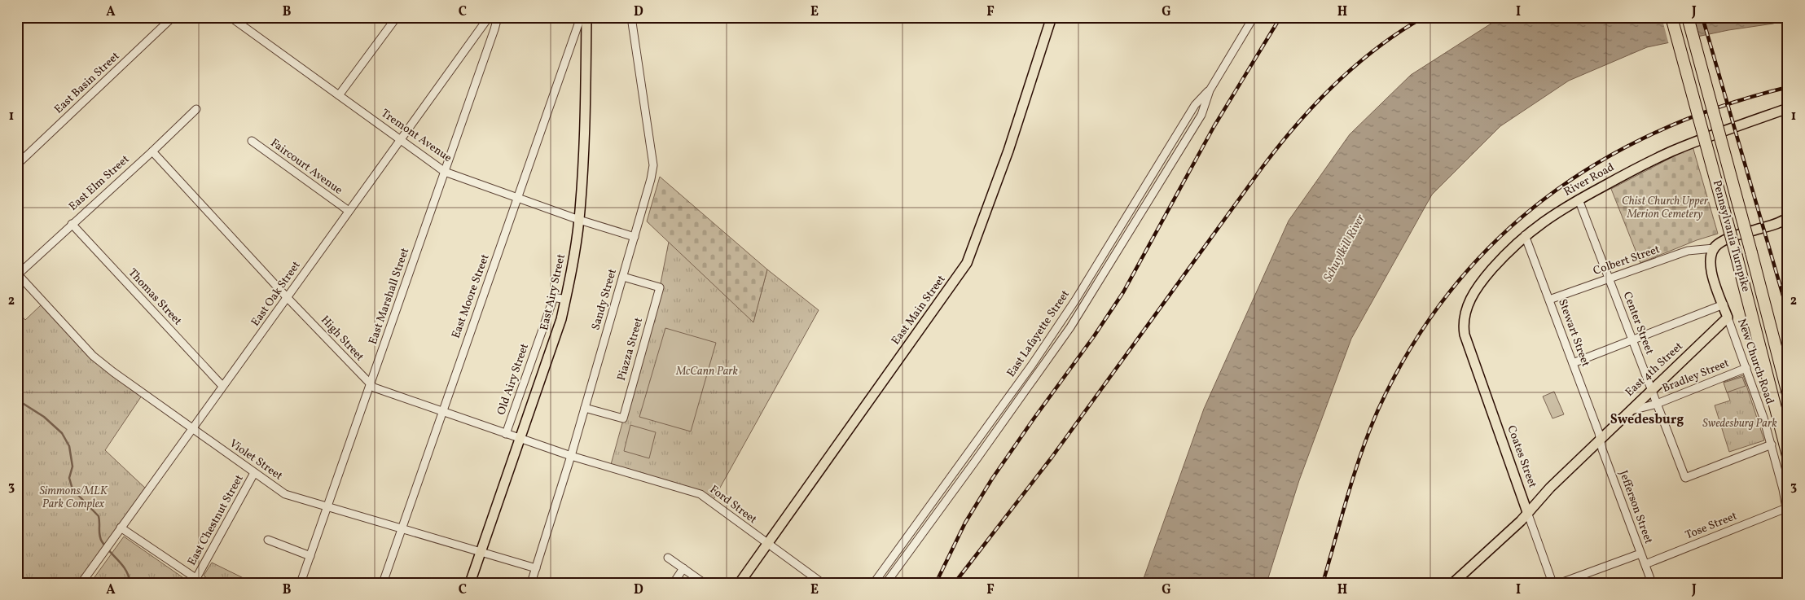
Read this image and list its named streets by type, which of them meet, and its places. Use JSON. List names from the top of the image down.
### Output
{
  "streets": {
    "highway": ["Pennsylvania Turnpike"],
    "main road": [
      "River Road",
      "East Airy Street",
      "East Main Street",
      "East 4th Street",
      "Coates Street"
    ],
    "street": [
      "East Basin Street",
      "Tremont Avenue",
      "Faircourt Avenue",
      "East Elm Street",
      "Colbert Street",
      "East Oak Street",
      "East Marshall Street",
      "East Moore Street",
      "Thomas Street",
      "Sandy Street",
      "Center Street",
      "Stewart Street",
      "East Lafayette Street",
      "High Street",
      "Piazza Street",
      "New Church Road",
      "Bradley Street",
      "Old Airy Street",
      "Violet Street",
      "Ford Street",
      "Jefferson Street",
      "East Chestnut Street",
      "Tose Street"
    ]
  },
  "crossings": [
    ["Tremont Avenue", "East Airy Street"],
    ["Tremont Avenue", "East Oak Street"],
    ["Tremont Avenue", "East Marshall Street"],
    ["Tremont Avenue", "East Moore Street"],
    ["Tremont Avenue", "Sandy Street"],
    ["Faircourt Avenue", "East Oak Street"],
    ["River Road", "Center Street"],
    ["River Road", "Stewart Street"],
    ["River Road", "Coates Street"],
    ["East Elm Street", "Thomas Street"],
    ["East Elm Street", "High Street"],
    ["East Elm Street", "Violet Street"],
    ["Colbert Street", "Center Street"],
    ["Colbert Street", "Stewart Street"],
    ["East Airy Street", "High Street"],
    ["East Airy Street", "Old Airy Street"],
    ["East Airy Street", "Violet Street"],
    ["East Oak Street", "Thomas Street"],
    ["East Oak Street", "High Street"],
    ["East Oak Street", "Violet Street"],
    ["East Marshall Street", "High Street"],
    ["East Marshall Street", "Violet Street"],
    ["East Moore Street", "High Street"],
    ["East Moore Street", "Violet Street"],
    ["Sandy Street", "High Street"],
    ["Sandy Street", "Piazza Street"],
    ["Sandy Street", "Violet Street"],
    ["Sandy Street", "Ford Street"],
    ["East Main Street", "Ford Street"],
    ["Center Street", "New Church Road"],
    ["Center Street", "East 4th Street"],
    ["Center Street", "Bradley Street"],
    ["Stewart Street", "East 4th Street"],
    ["Stewart Street", "Jefferson Street"],
    ["High Street", "Old Airy Street"],
    ["High Street", "Ford Street"],
    ["New Church Road", "East 4th Street"],
    ["New Church Road", "Bradley Street"],
    ["New Church Road", "Tose Street"],
    ["East 4th Street", "Bradley Street"],
    ["East 4th Street", "Coates Street"],
    ["East 4th Street", "Jefferson Street"],
    ["Violet Street", "East Chestnut Street"],
    ["Jefferson Street", "Tose Street"]
  ],
  "districts": ["Swedesburg"],
  "water": ["Schuylkill River"],
  "parks": [
    "Chist Church Upper Merion Cemetery",
    "McCann Park",
    "Swedesburg Park",
    "Simmons/MLK Park Complex"
  ],
  "grid": {
    "columns": [
      "A",
      "B",
      "C",
      "D",
      "E",
      "F",
      "G",
      "H",
      "I",
      "J"
    ],
    "rows": ["1", "2", "3"]
  }
}
